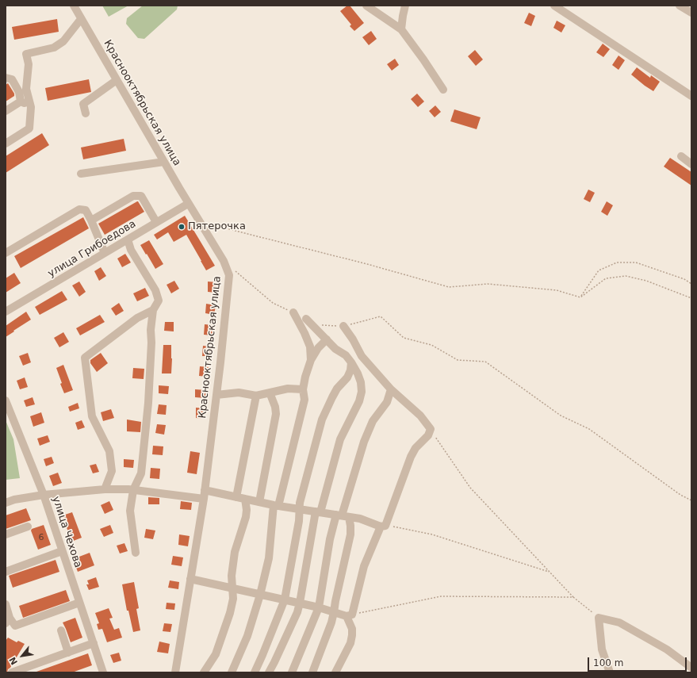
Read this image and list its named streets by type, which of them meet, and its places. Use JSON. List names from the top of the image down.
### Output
{
  "streets": {
    "street": ["Краснооктябрьская улица", "улица Грибоедова", "улица Чехова"]
  },
  "crossings": [
    ["Краснооктябрьская улица", "улица Грибоедова"]
  ],
  "places": ["Пятерочка"],
  "house_numbers": ["6"],
  "scale_bar": "100 m",
  "north": "bottom left"
}
